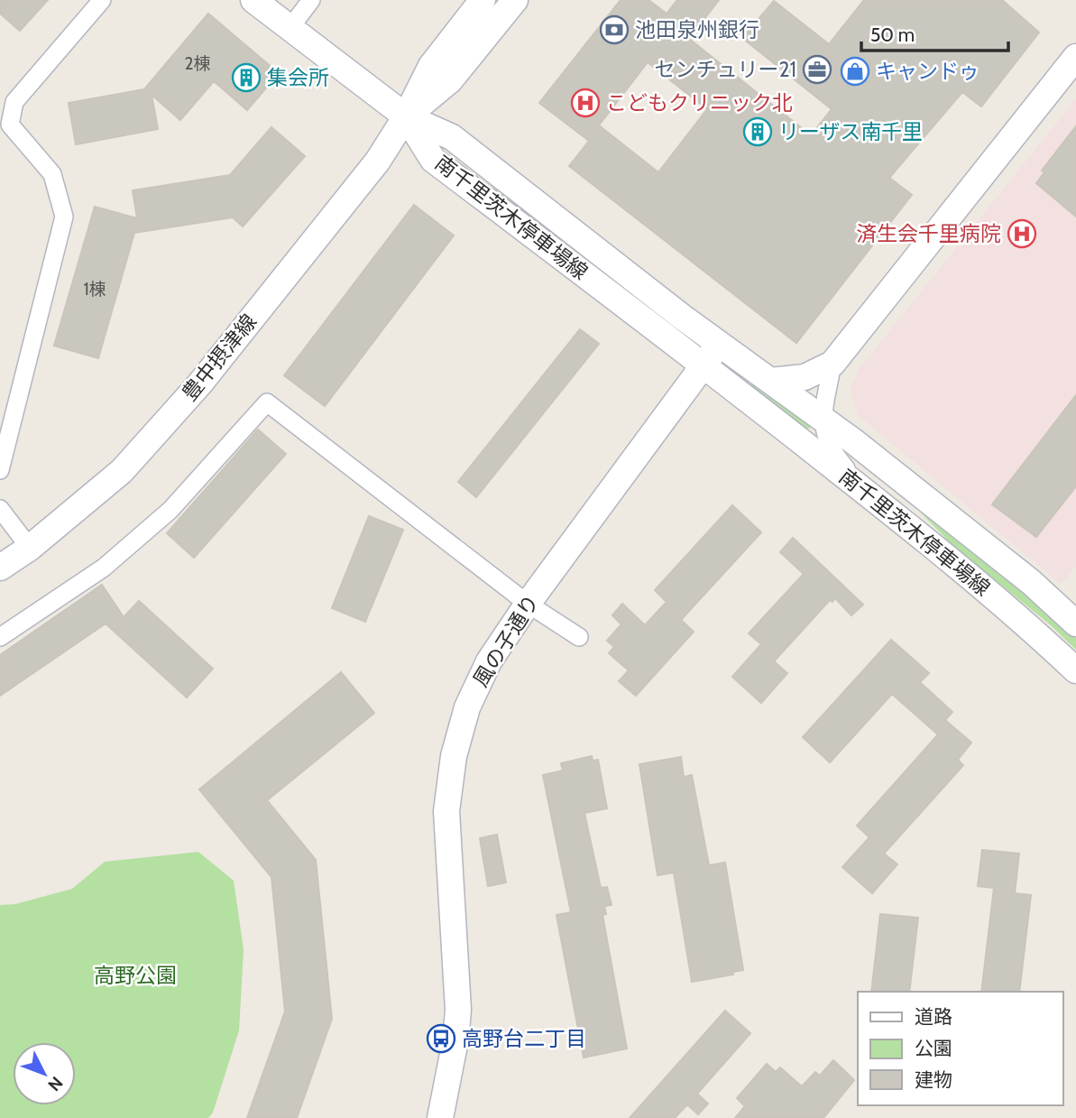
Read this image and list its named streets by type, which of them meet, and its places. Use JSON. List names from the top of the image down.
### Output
{
  "streets": {
    "main road": ["南千里茨木停車場線", "豊中摂津線", "風の子通り"]
  },
  "crossings": [
    ["南千里茨木停車場線", "豊中摂津線"],
    ["南千里茨木停車場線", "風の子通り"]
  ],
  "parks": ["高野公園"],
  "places": {
    "bank": ["池田泉州銀行"],
    "office": ["センチュリー21"],
    "shop": ["キャンドゥ"],
    "building": ["集会所", "リーザス南千里"],
    "hospital": ["こどもクリニック北", "済生会千里病院"],
    "bus stop": ["高野台二丁目"]
  },
  "house_numbers": ["2棟", "1棟"],
  "legend": ["道路", "公園", "建物"],
  "scale_bar": "50 m",
  "north": "bottom right"
}
